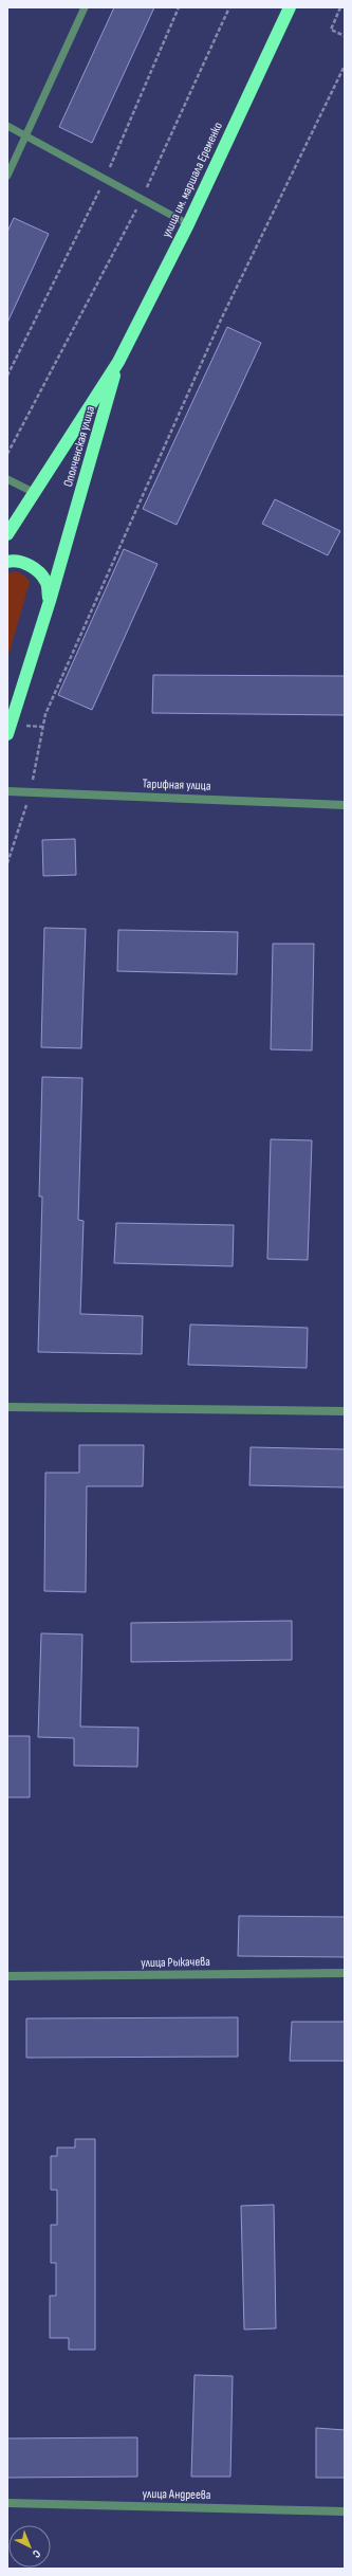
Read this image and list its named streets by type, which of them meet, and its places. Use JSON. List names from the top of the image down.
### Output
{
  "streets": {
    "highway": ["улица им. маршала Еременко", "Ополченская улица"],
    "street": ["Тарифная улица", "улица Рыкачева", "улица Андреева"]
  },
  "crossings": [
    ["улица им. маршала Еременко", "Ополченская улица"]
  ],
  "north": "bottom right"
}
